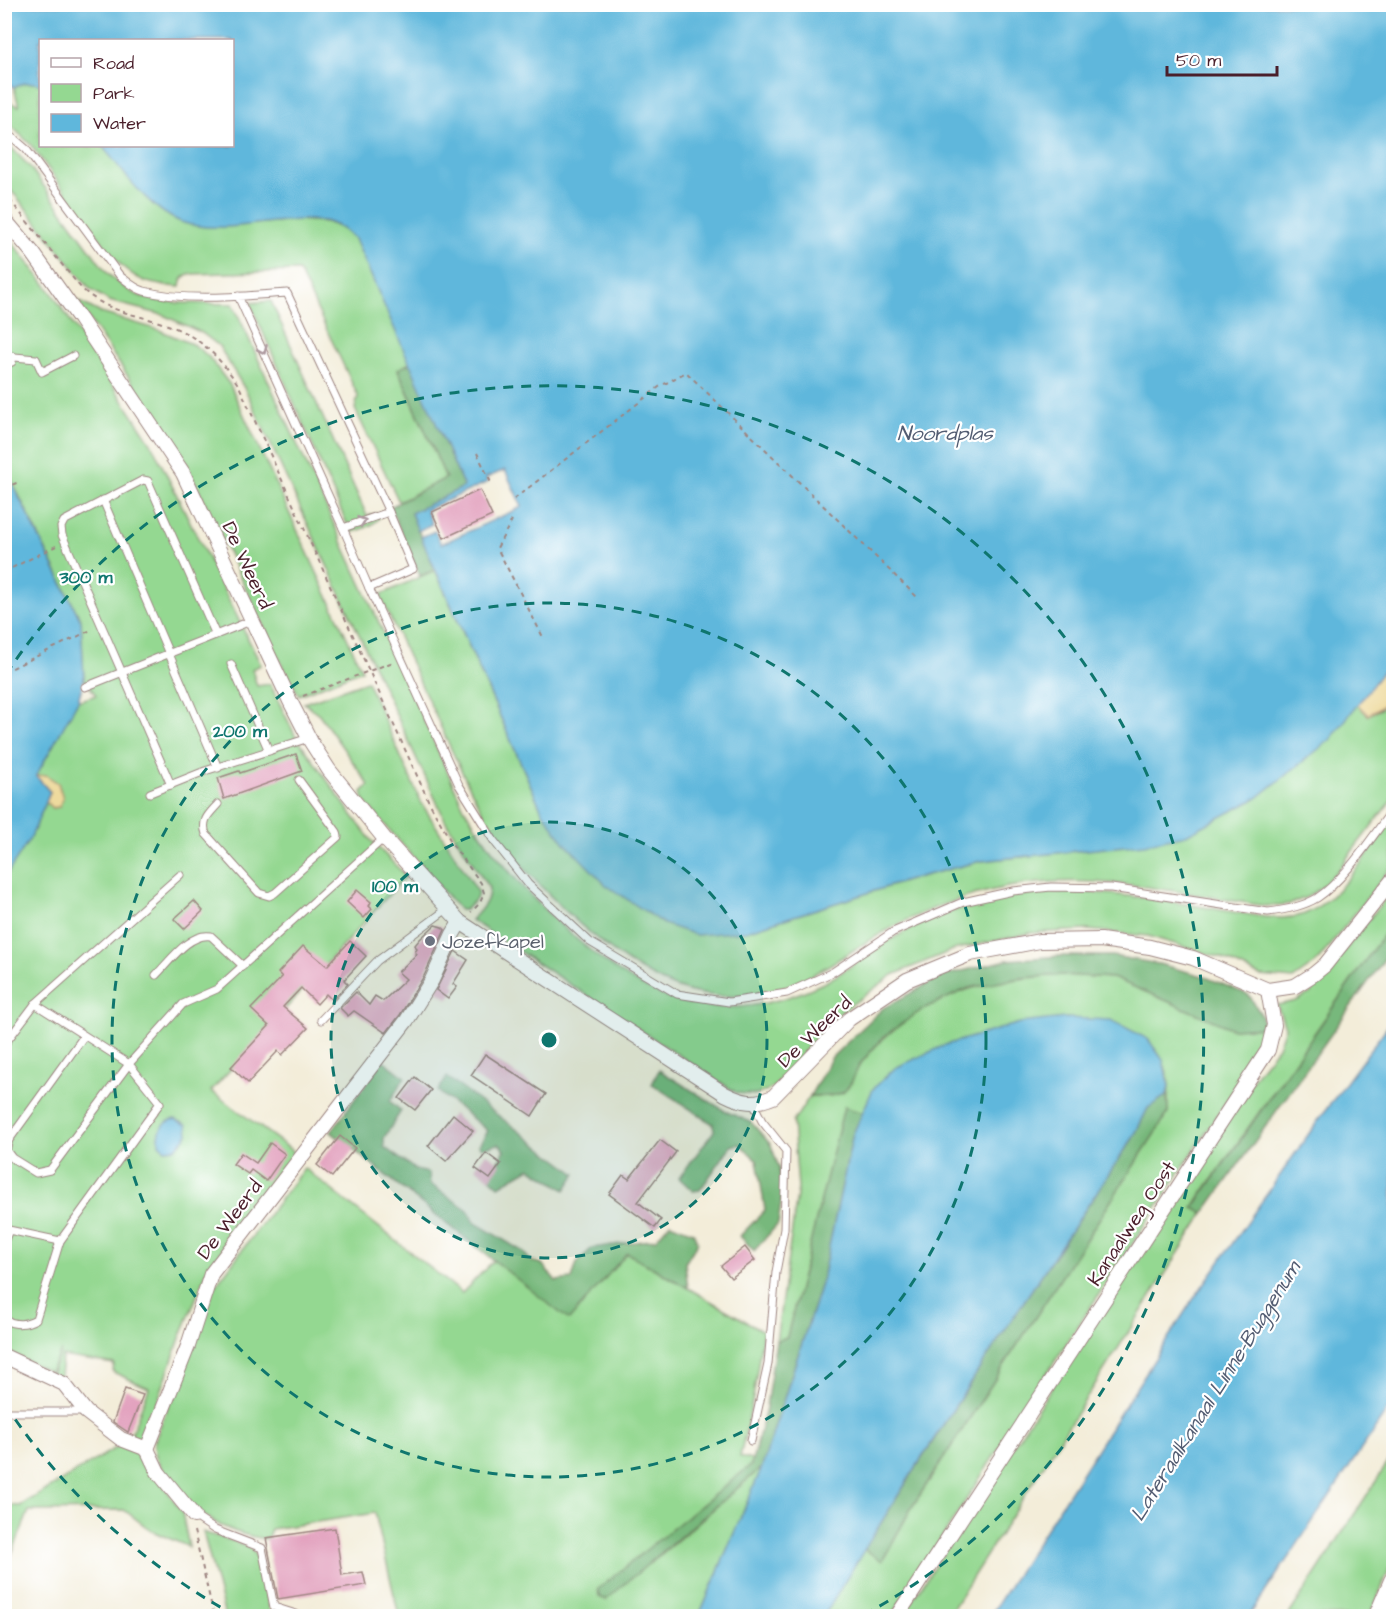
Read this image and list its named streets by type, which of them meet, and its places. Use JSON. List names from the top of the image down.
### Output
{
  "streets": {
    "street": ["De Weerd", "Kanaalweg Oost"]
  },
  "crossings": [
    ["De Weerd", "Kanaalweg Oost"]
  ],
  "water": ["Noordplas", "Lateraalkanaal Linne-Buggenum"],
  "places": ["Jozefkapel"],
  "legend": ["Road", "Park", "Water"],
  "scale_bar": "50 m",
  "rings": ["300 m", "200 m", "100 m"]
}
